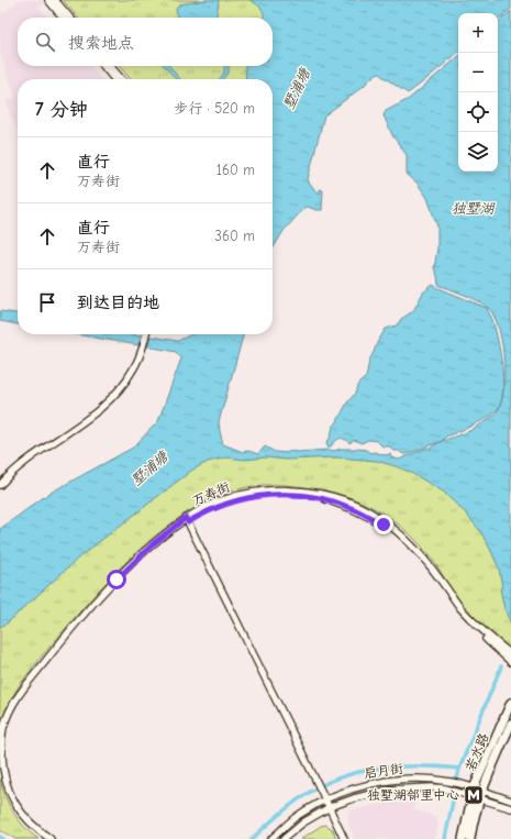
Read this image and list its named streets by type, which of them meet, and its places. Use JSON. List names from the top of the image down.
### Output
{
  "streets": {
    "main road": ["若水路"],
    "street": ["万寿街", "启月街"]
  },
  "crossings": [
    ["若水路", "启月街"]
  ],
  "water": ["墅浦塘", "独墅湖"],
  "places": {
    "metro station": ["独墅湖邻里中心"]
  },
  "page": {
    "map_buttons": ["+", "−"],
    "search": "搜索地点",
    "heading": ["7 分钟", "步行 · 520 m"],
    "list": [
      ["直行", "万寿街", "160 m"],
      ["直行", "万寿街", "360 m"],
      "到达目的地"
    ]
  }
}
